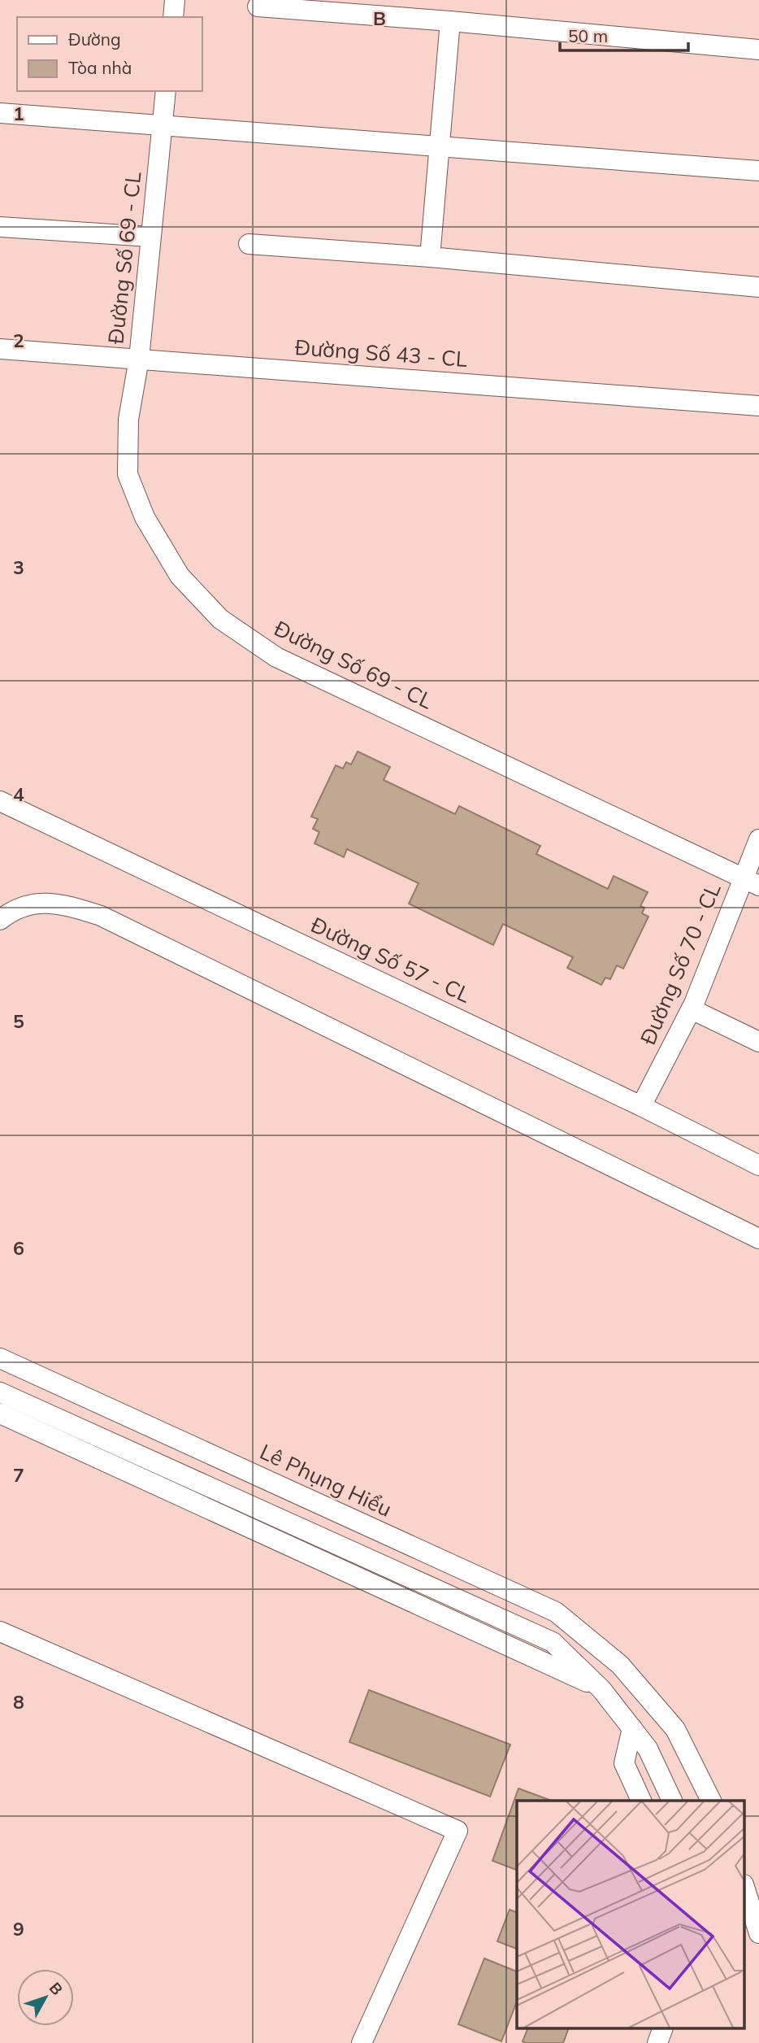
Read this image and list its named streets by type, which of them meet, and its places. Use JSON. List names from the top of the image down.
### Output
{
  "streets": {
    "street": [
      "Đường Số 69 - CL",
      "Đường Số 43 - CL",
      "Đường Số 57 - CL",
      "Đường Số 70 - CL",
      "Lê Phụng Hiểu"
    ]
  },
  "crossings": [
    ["Đường Số 69 - CL", "Đường Số 43 - CL"],
    ["Đường Số 69 - CL", "Đường Số 70 - CL"],
    ["Đường Số 57 - CL", "Đường Số 70 - CL"]
  ],
  "legend": ["Đường", "Tòa nhà"],
  "scale_bar": "50 m",
  "north": "top right",
  "grid": {
    "columns": ["B"],
    "rows": [
      "1",
      "2",
      "3",
      "4",
      "5",
      "6",
      "7",
      "8",
      "9"
    ]
  }
}
